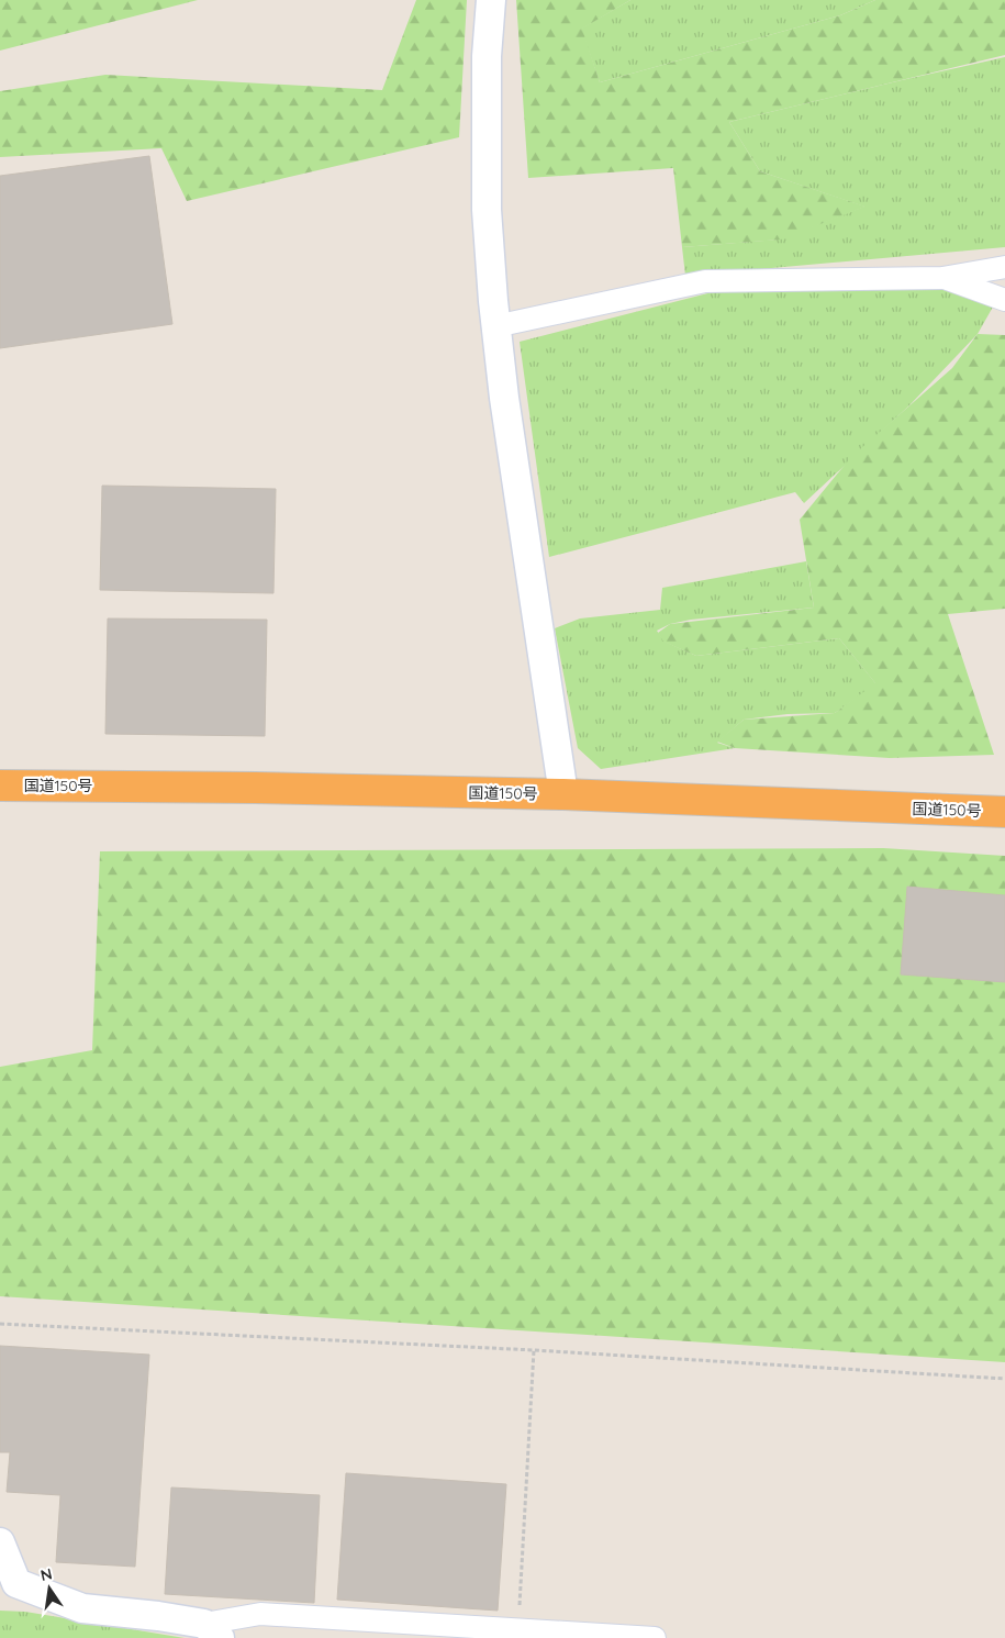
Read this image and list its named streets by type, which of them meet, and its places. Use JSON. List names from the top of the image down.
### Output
{
  "streets": {
    "highway": ["国道150号"]
  },
  "north": "top"
}
